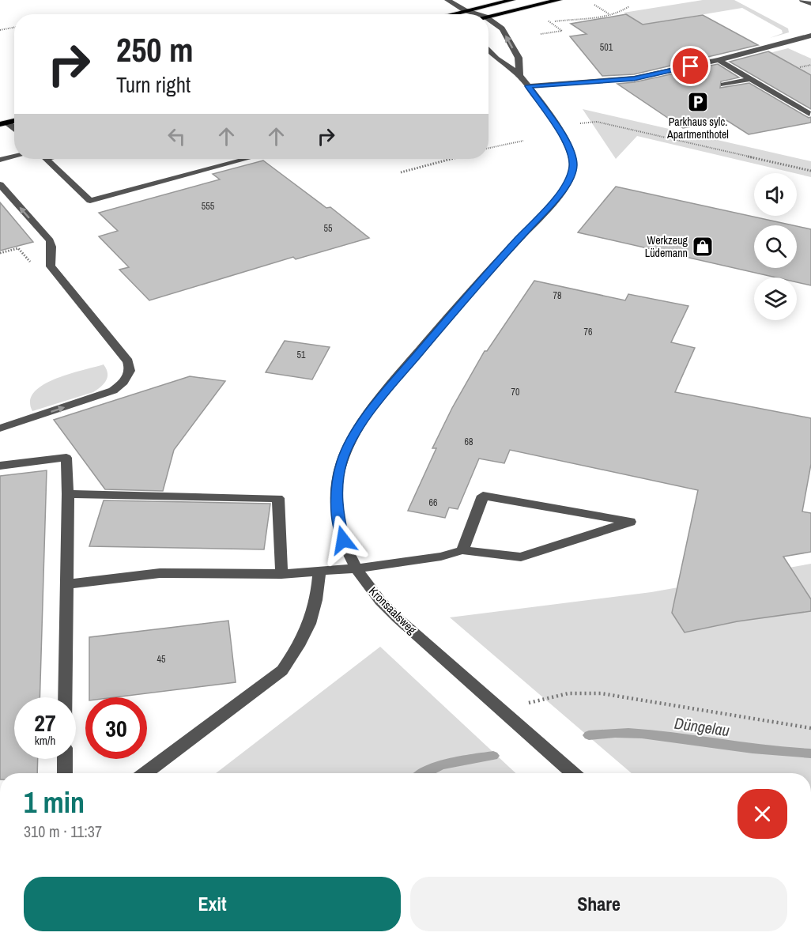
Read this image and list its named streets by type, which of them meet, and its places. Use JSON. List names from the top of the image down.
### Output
{
  "streets": {
    "street": ["Kronsaalsweg"]
  },
  "water": ["Düngelau"],
  "places": {
    "parking": ["Parkhaus sylc. Apartmenthotel"],
    "shop": ["Werkzeug Lüdemann"]
  },
  "house_numbers": [
    "501",
    "555",
    "55",
    "78",
    "76",
    "51",
    "70",
    "68",
    "66",
    "45"
  ],
  "page": {
    "turn": ["250 m", "Turn right"],
    "speed": "27 km/h",
    "limit": "30",
    "heading": ["1 min", "310 m · 11:37"],
    "buttons": ["Exit", "Share"]
  }
}
